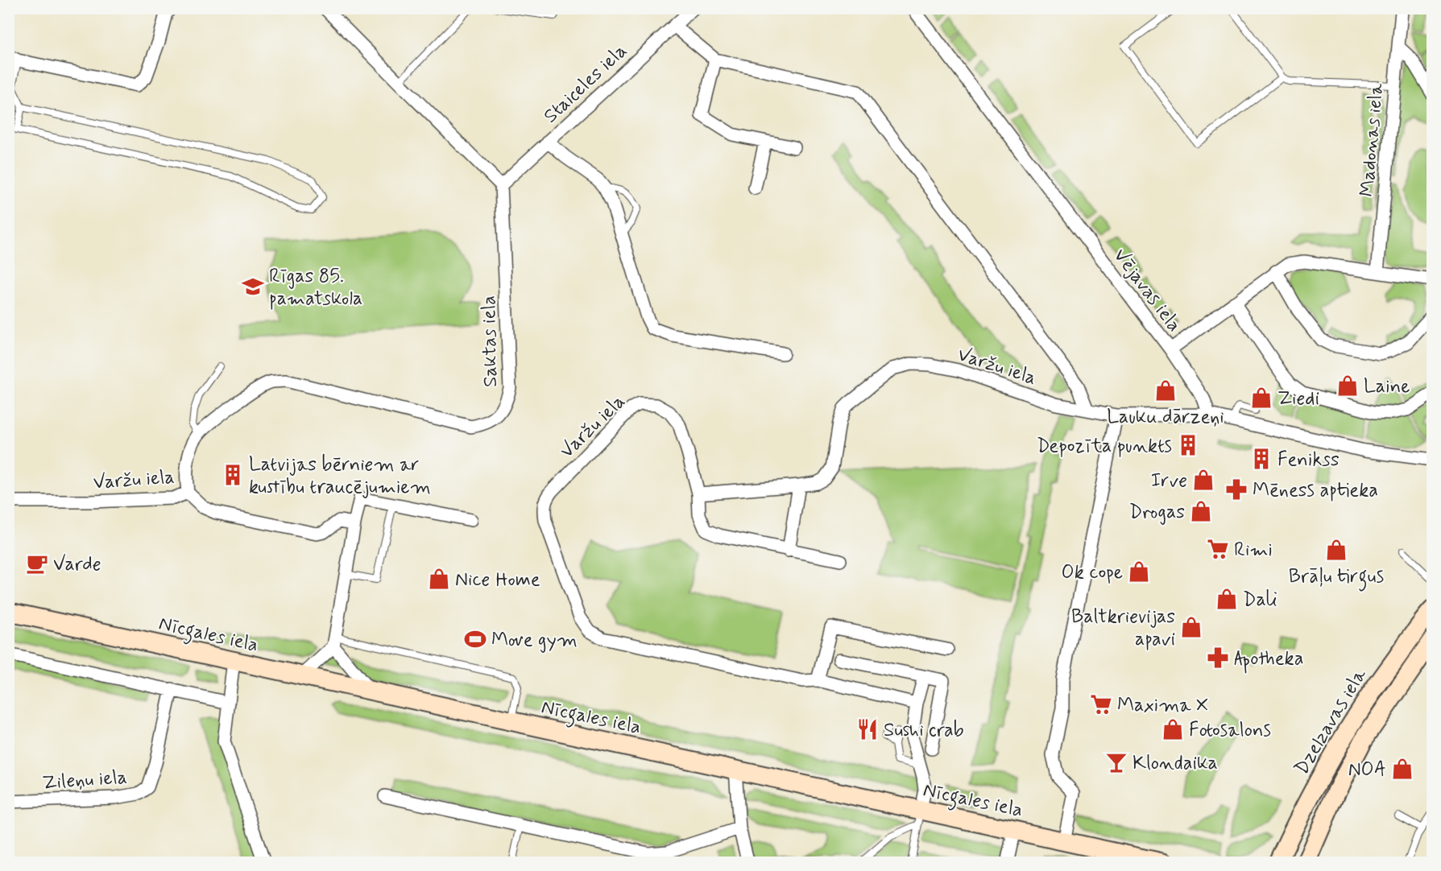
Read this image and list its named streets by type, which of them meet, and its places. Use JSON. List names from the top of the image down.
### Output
{
  "streets": {
    "street": [
      "Staiceles iela",
      "Madonas iela",
      "Vējavas iela",
      "Saktas iela",
      "Varžu iela",
      "Nīcgales iela",
      "Dzelzavas iela",
      "Zileņu iela"
    ]
  },
  "crossings": [
    ["Staiceles iela", "Saktas iela"],
    ["Vējavas iela", "Varžu iela"]
  ],
  "places": {
    "school or university": ["Rīgas 85. pamatskola"],
    "shop": [
      "Laine",
      "Lauku dārzeņi",
      "Ziedi",
      "Irve",
      "Drogas",
      "Brāļu tirgus",
      "Ok cope",
      "Nice Home",
      "Dali",
      "Baltkrievijas apavi",
      "Fotosalons",
      "NOA"
    ],
    "building": ["Depozīta punkts", "Fenikss", "Latvijas bērniem ar kustību traucējumiem"],
    "pharmacy": ["Mēness aptieka", "Apotheka"],
    "supermarket": ["Rimi", "Maxima X"],
    "cafe": ["Varde"],
    "sports": ["Move gym"],
    "restaurant": ["Sushi crab"],
    "bar": ["Klondaika"]
  }
}
